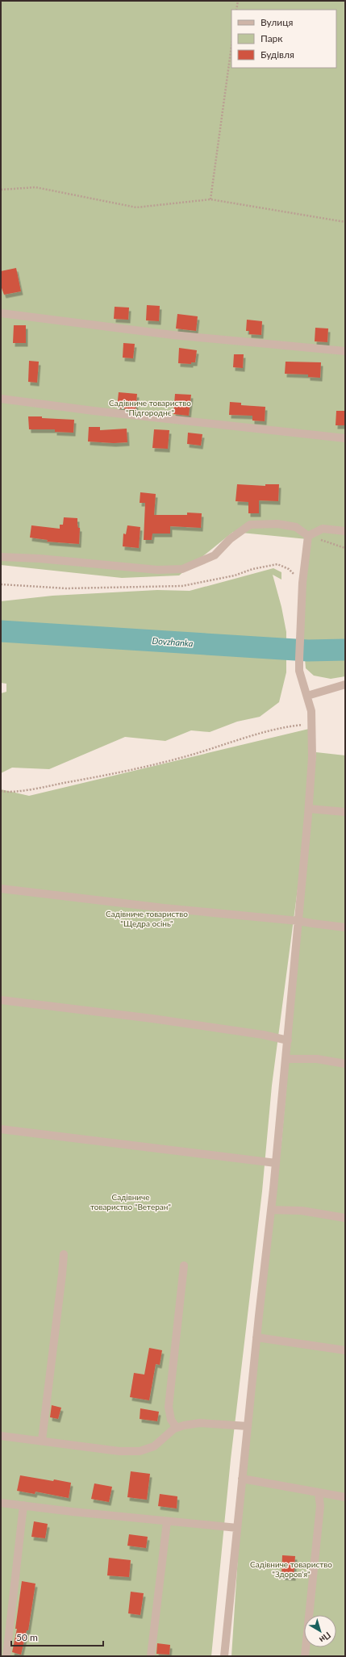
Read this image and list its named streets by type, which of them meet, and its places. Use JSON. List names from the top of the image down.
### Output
{
  "water": ["Dovzhanka"],
  "parks": [
    "Садівниче товариство \"Підгороднє\"",
    "Садівниче товариство \"Щедра осінь\"",
    "Садівниче товариство \"Ветеран\"",
    "Садівниче товариство \"Здоров'я\""
  ],
  "legend": ["Вулиця", "Парк", "Будівля"],
  "scale_bar": "50 m",
  "north": "bottom right"
}
